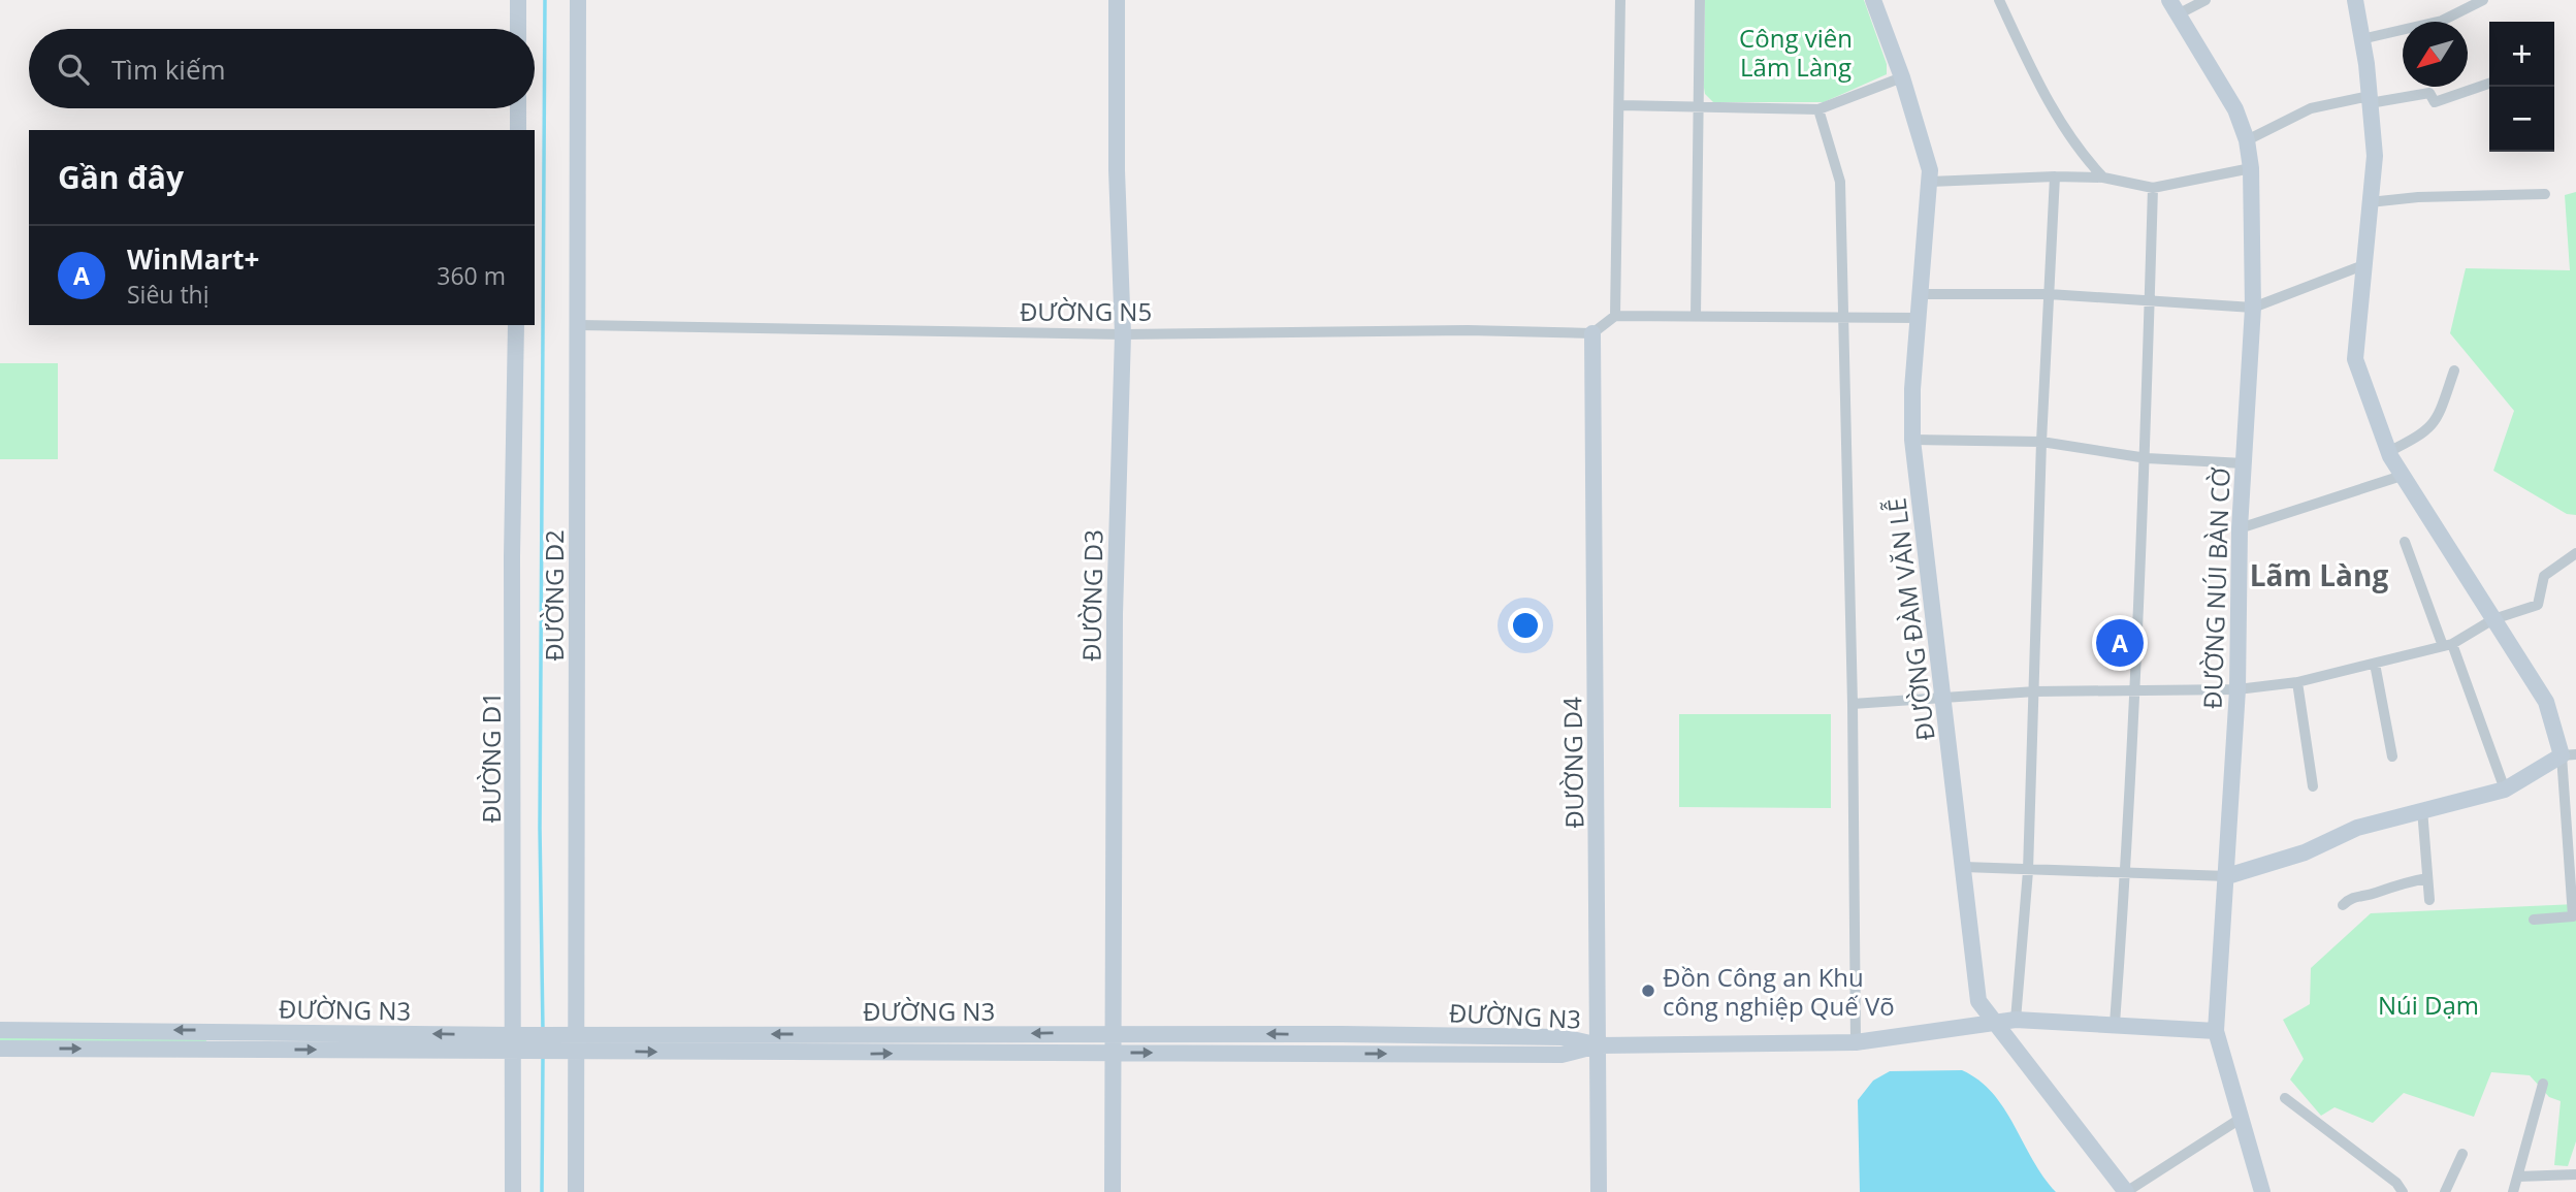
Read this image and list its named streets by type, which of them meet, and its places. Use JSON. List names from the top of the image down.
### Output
{
  "streets": {
    "street": [
      "ĐƯỜNG N5",
      "ĐƯỜNG NÚI BÀN CỜ",
      "ĐƯỜNG D2",
      "ĐƯỜNG D3",
      "ĐƯỜNG ĐÀM VĂN LỄ",
      "ĐƯỜNG D1",
      "ĐƯỜNG D4",
      "ĐƯỜNG N3"
    ]
  },
  "crossings": [
    ["ĐƯỜNG N5", "ĐƯỜNG D2"],
    ["ĐƯỜNG N5", "ĐƯỜNG D3"],
    ["ĐƯỜNG N5", "ĐƯỜNG D4"],
    ["ĐƯỜNG D2", "ĐƯỜNG N3"],
    ["ĐƯỜNG D3", "ĐƯỜNG N3"],
    ["ĐƯỜNG D1", "ĐƯỜNG N3"],
    ["ĐƯỜNG D4", "ĐƯỜNG N3"]
  ],
  "districts": ["Lãm Làng"],
  "parks": ["Công viên Lãm Làng", "Núi Dạm"],
  "places": ["Đồn Công an Khu công nghiệp Quế Võ"],
  "north": "bottom left",
  "page": {
    "map_buttons": ["+", "−"],
    "search": "Tìm kiếm",
    "heading": "Gần đây",
    "list": [
      {
        "mark": "A",
        "name": "WinMart+",
        "note": "Siêu thị",
        "value": "360 m"
      }
    ],
    "pins": "A"
  }
}
